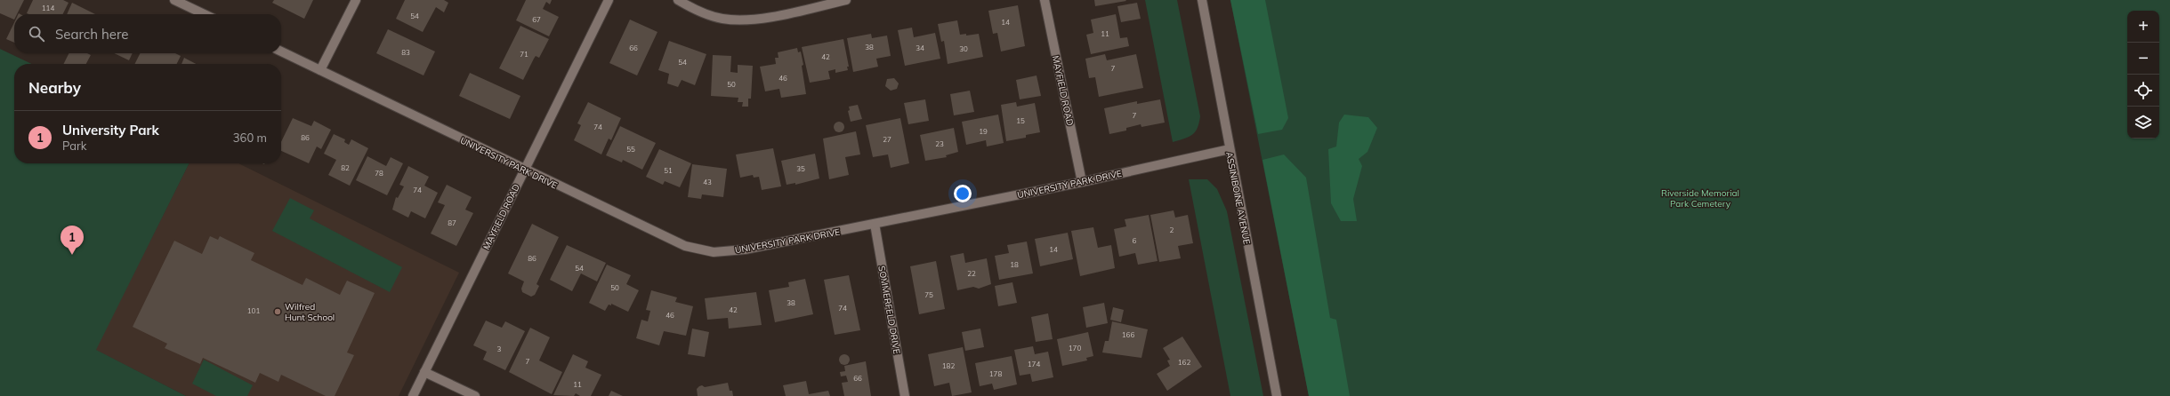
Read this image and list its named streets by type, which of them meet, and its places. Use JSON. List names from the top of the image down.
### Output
{
  "streets": {
    "street": [
      "MAYFIELD ROAD",
      "UNIVERSITY PARK DRIVE",
      "ASSINIBOINE AVENUE",
      "SOMMERFELD DRIVE"
    ]
  },
  "crossings": [
    ["MAYFIELD ROAD", "UNIVERSITY PARK DRIVE"],
    ["UNIVERSITY PARK DRIVE", "ASSINIBOINE AVENUE"],
    ["UNIVERSITY PARK DRIVE", "SOMMERFELD DRIVE"]
  ],
  "parks": ["Riverside Memorial Park Cemetery"],
  "places": ["Wilfred Hunt School"],
  "house_numbers": [
    "114",
    "54",
    "67",
    "14",
    "11",
    "38",
    "66",
    "34",
    "30",
    "83",
    "71",
    "42",
    "54",
    "7",
    "46",
    "50",
    "7",
    "15",
    "74",
    "19",
    "86",
    "27",
    "23",
    "55",
    "82",
    "35",
    "51",
    "78",
    "43",
    "74",
    "87",
    "2",
    "6",
    "14",
    "86",
    "18",
    "54",
    "22",
    "50",
    "75",
    "38",
    "74",
    "42",
    "101",
    "46",
    "166",
    "170",
    "3",
    "7",
    "162",
    "174",
    "182",
    "178",
    "66",
    "11"
  ],
  "page": {
    "map_buttons": ["+", "−"],
    "search": "Search here",
    "heading": "Nearby",
    "list": [
      {
        "mark": "1",
        "name": "University Park",
        "note": "Park",
        "value": "360 m"
      }
    ],
    "pins": "1"
  }
}
